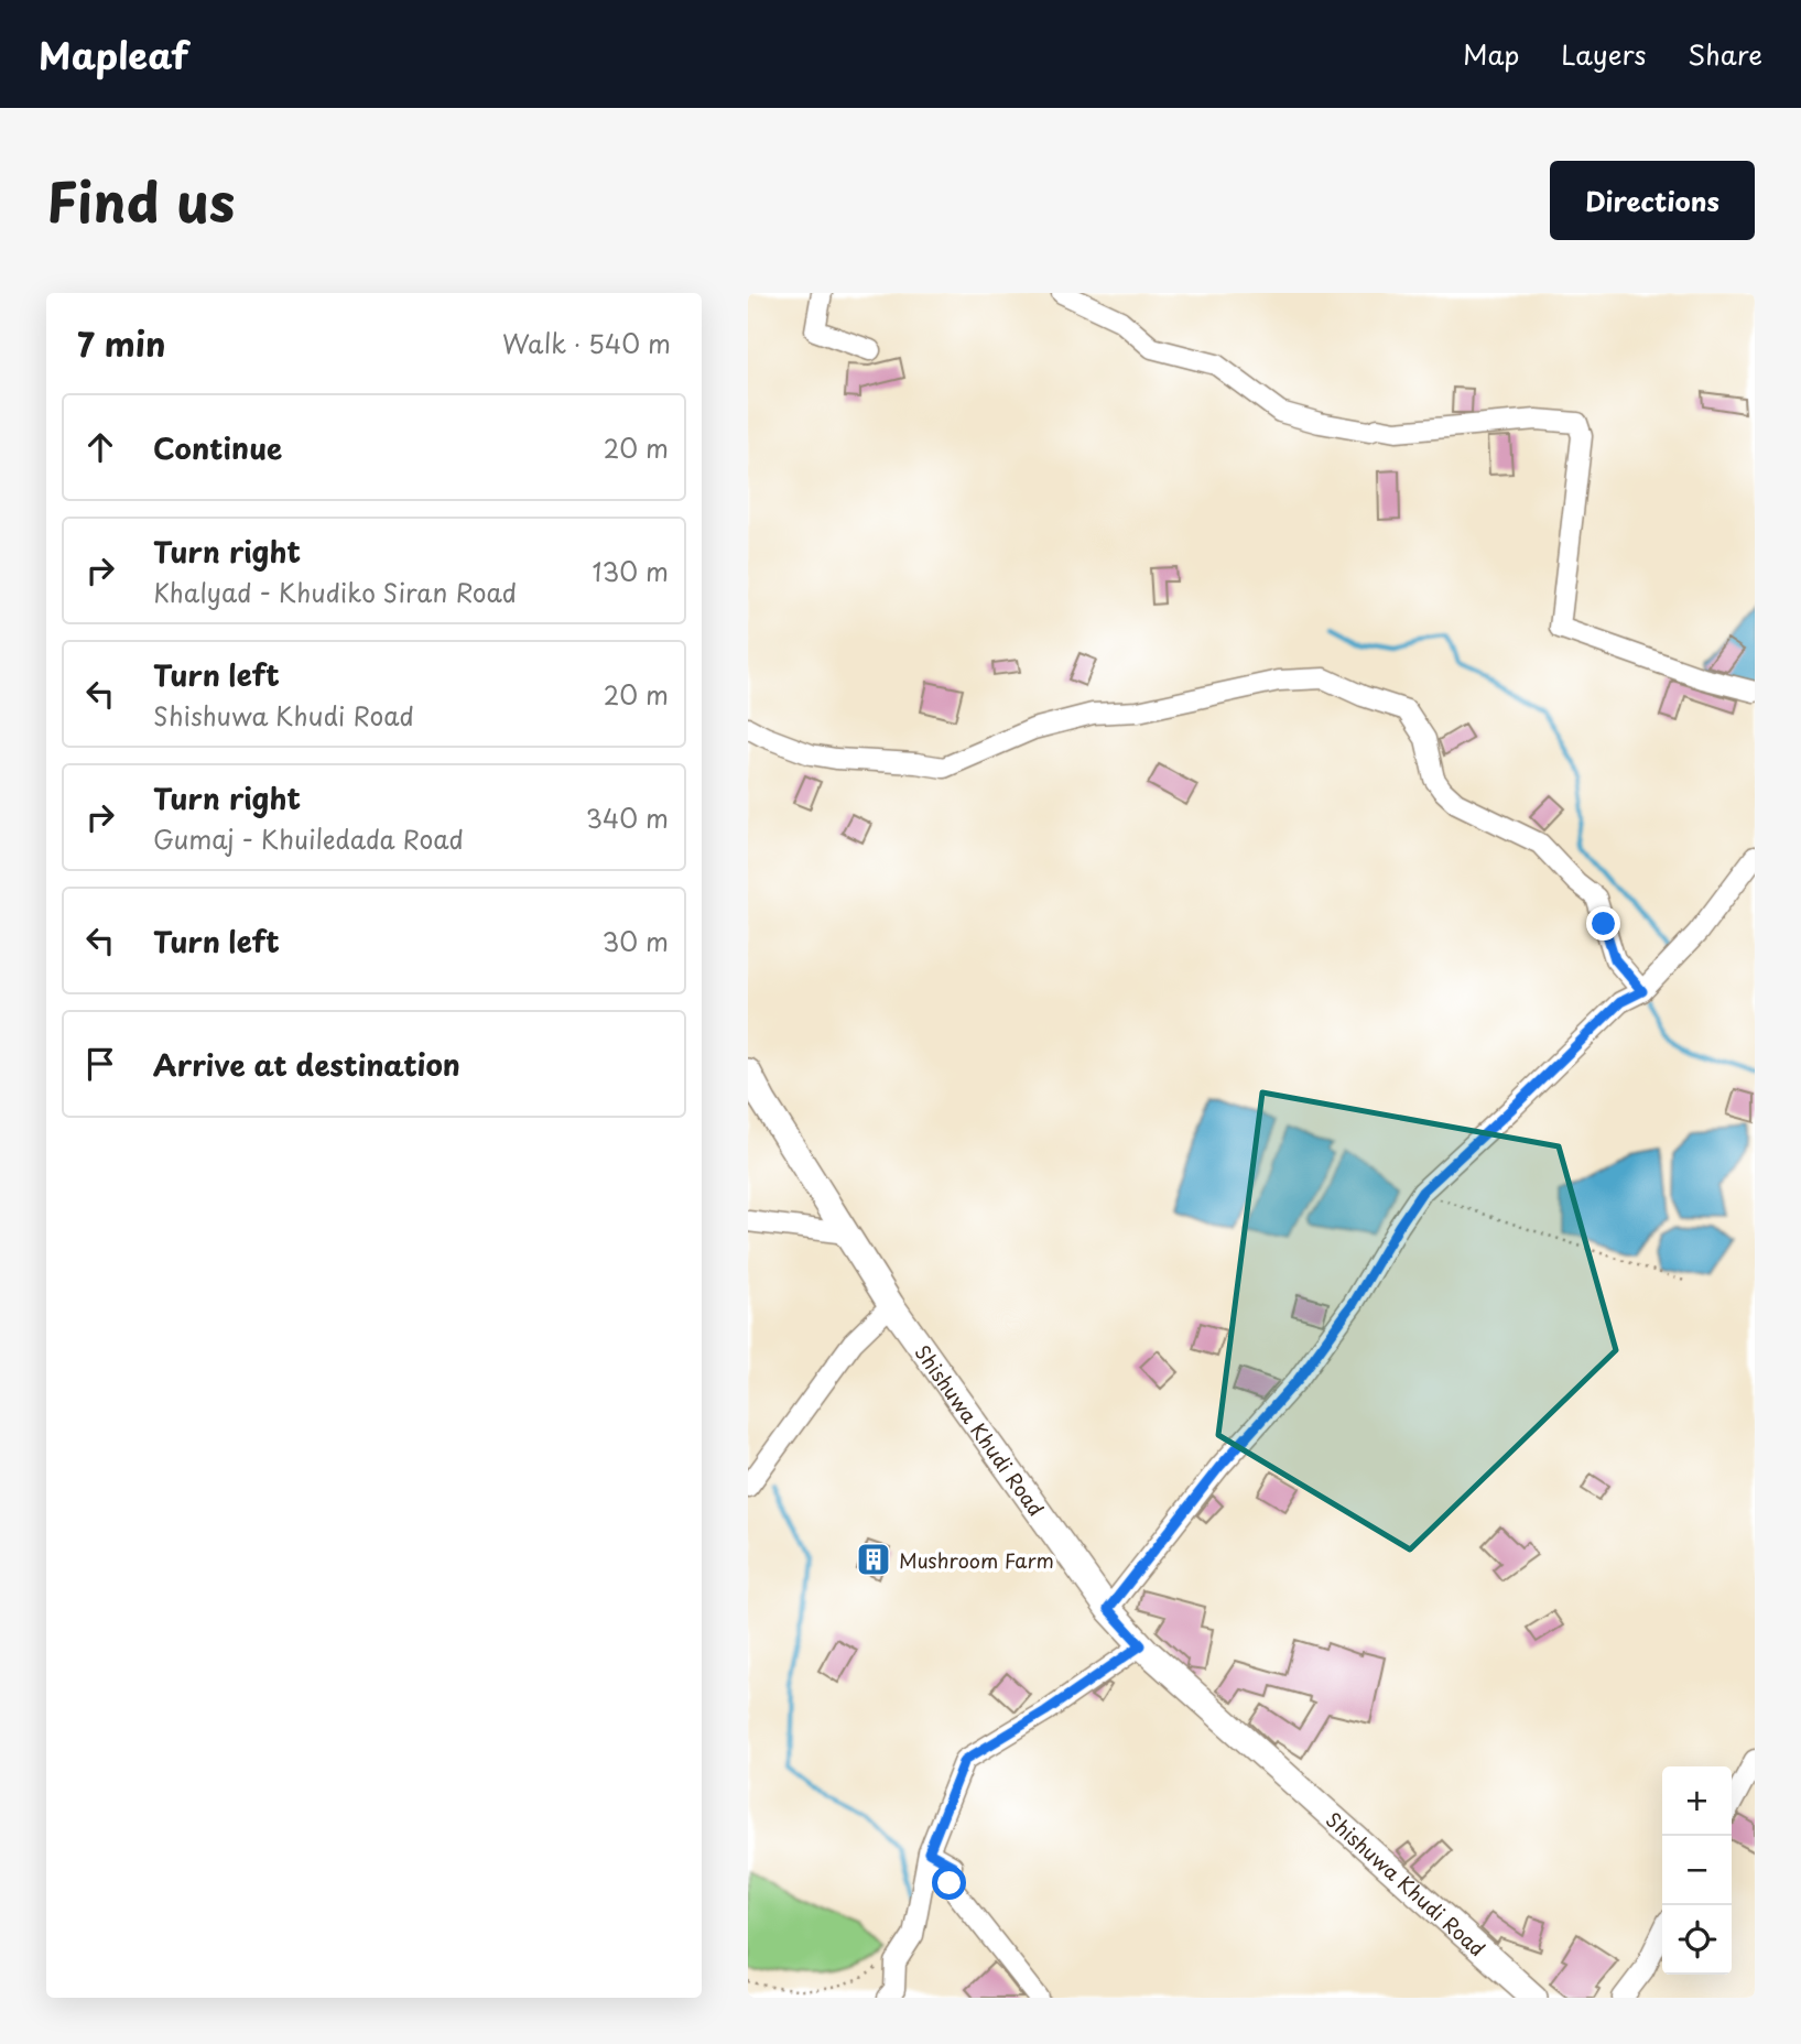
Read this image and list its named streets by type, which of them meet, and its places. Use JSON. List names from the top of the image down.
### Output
{
  "streets": {
    "main road": ["Shishuwa Khudi Road"]
  },
  "places": {
    "building": ["Mushroom Farm"]
  },
  "page": {
    "header": "Mapleaf",
    "nav": ["Map", "Layers", "Share"],
    "title": "Find us",
    "buttons": "Directions",
    "heading": ["7 min", "Walk · 540 m"],
    "list": [
      ["Continue", "20 m"],
      ["Turn right", "Khalyad - Khudiko Siran Road", "130 m"],
      ["Turn left", "Shishuwa Khudi Road", "20 m"],
      ["Turn right", "Gumaj - Khuiledada Road", "340 m"],
      ["Turn left", "30 m"],
      "Arrive at destination"
    ],
    "map_buttons": ["+", "−"]
  }
}
